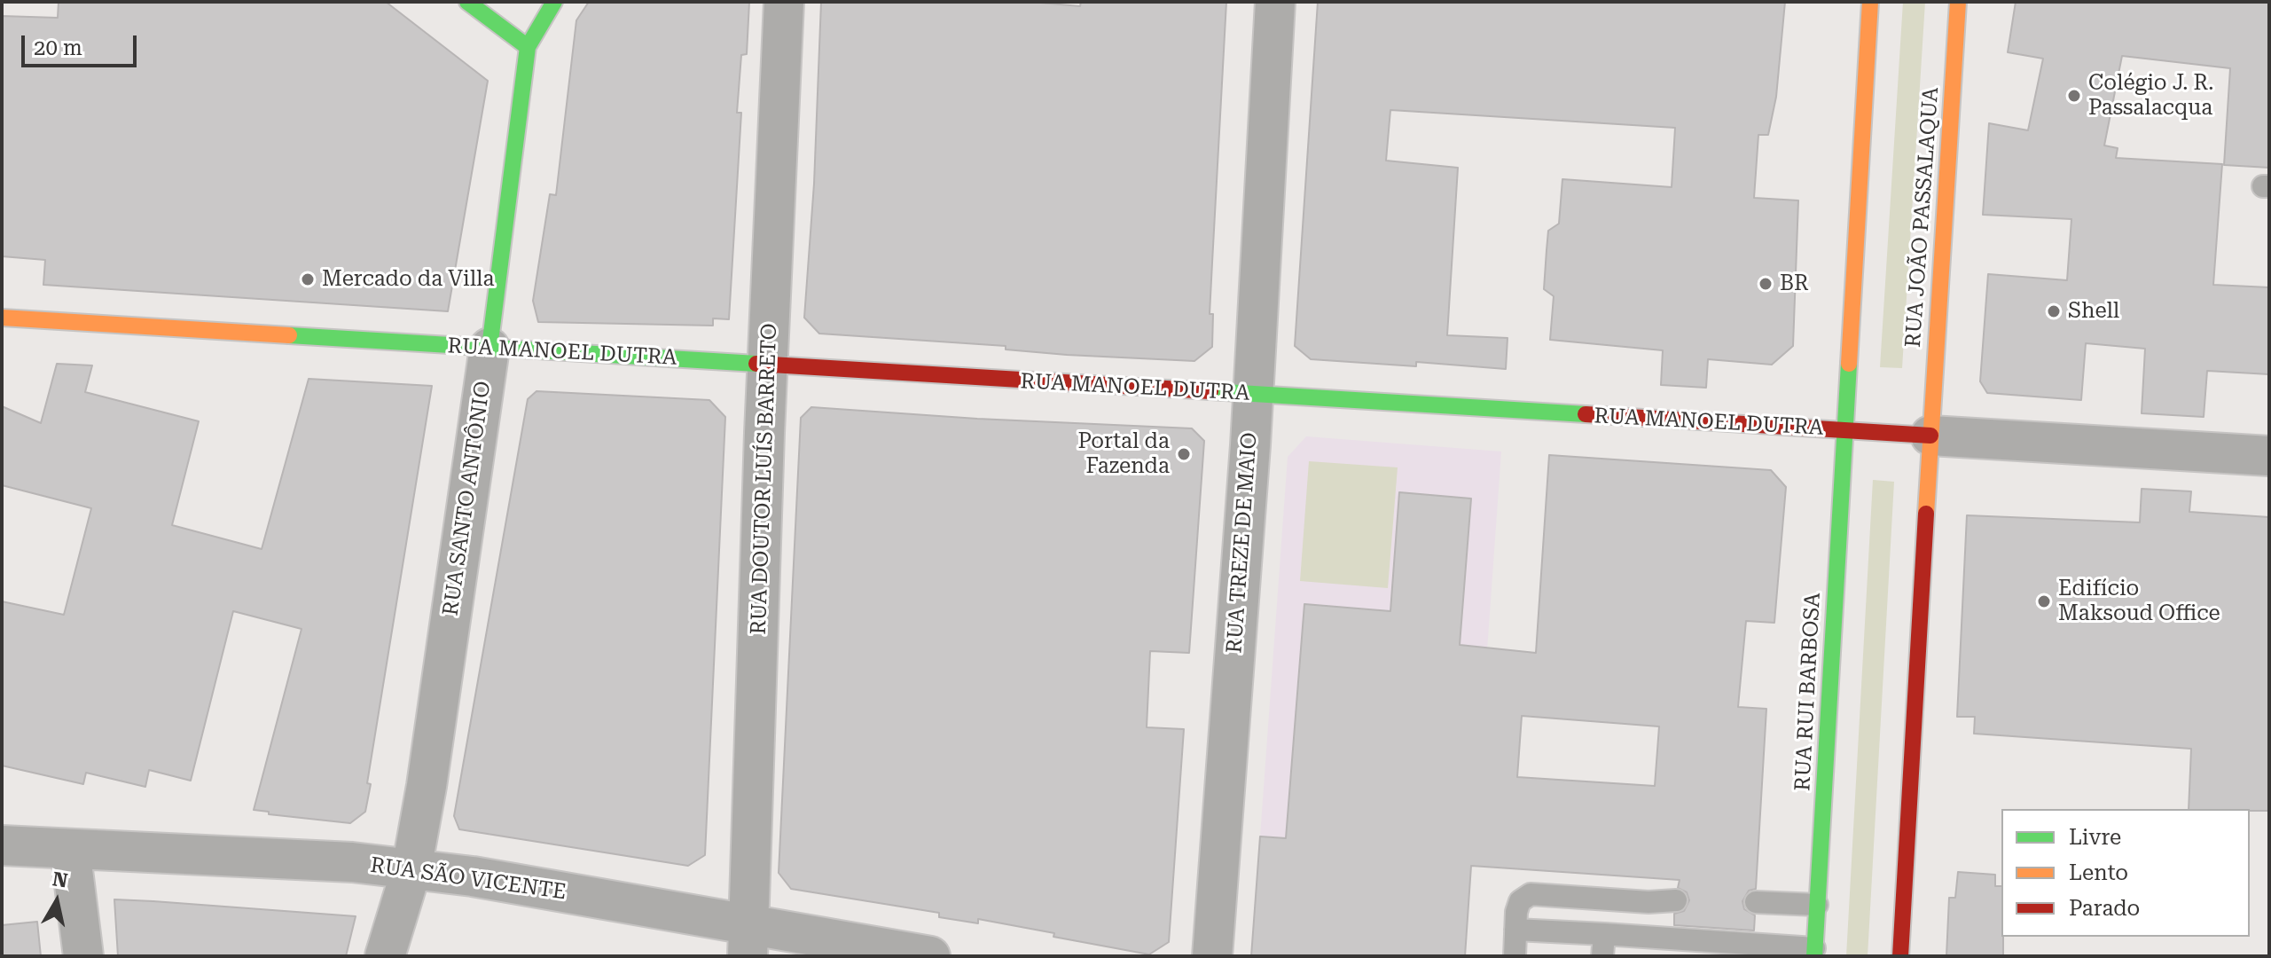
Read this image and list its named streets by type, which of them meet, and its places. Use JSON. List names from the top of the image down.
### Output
{
  "streets": {
    "street": [
      "RUA JOÃO PASSALAQUA",
      "RUA MANOEL DUTRA",
      "RUA DOUTOR LUÍS BARRETO",
      "RUA SANTO ANTÔNIO",
      "RUA TREZE DE MAIO",
      "RUA RUI BARBOSA",
      "RUA SÃO VICENTE"
    ]
  },
  "crossings": [
    ["RUA JOÃO PASSALAQUA", "RUA MANOEL DUTRA"],
    ["RUA MANOEL DUTRA", "RUA DOUTOR LUÍS BARRETO"],
    ["RUA MANOEL DUTRA", "RUA SANTO ANTÔNIO"],
    ["RUA MANOEL DUTRA", "RUA TREZE DE MAIO"],
    ["RUA MANOEL DUTRA", "RUA RUI BARBOSA"],
    ["RUA DOUTOR LUÍS BARRETO", "RUA SÃO VICENTE"],
    ["RUA SANTO ANTÔNIO", "RUA SÃO VICENTE"]
  ],
  "places": [
    "Colégio J. R. Passalacqua",
    "Mercado da Villa",
    "BR",
    "Shell",
    "Portal da Fazenda",
    "Edifício Maksoud Office"
  ],
  "legend": ["Livre", "Lento", "Parado"],
  "scale_bar": "20 m",
  "north": "top"
}
